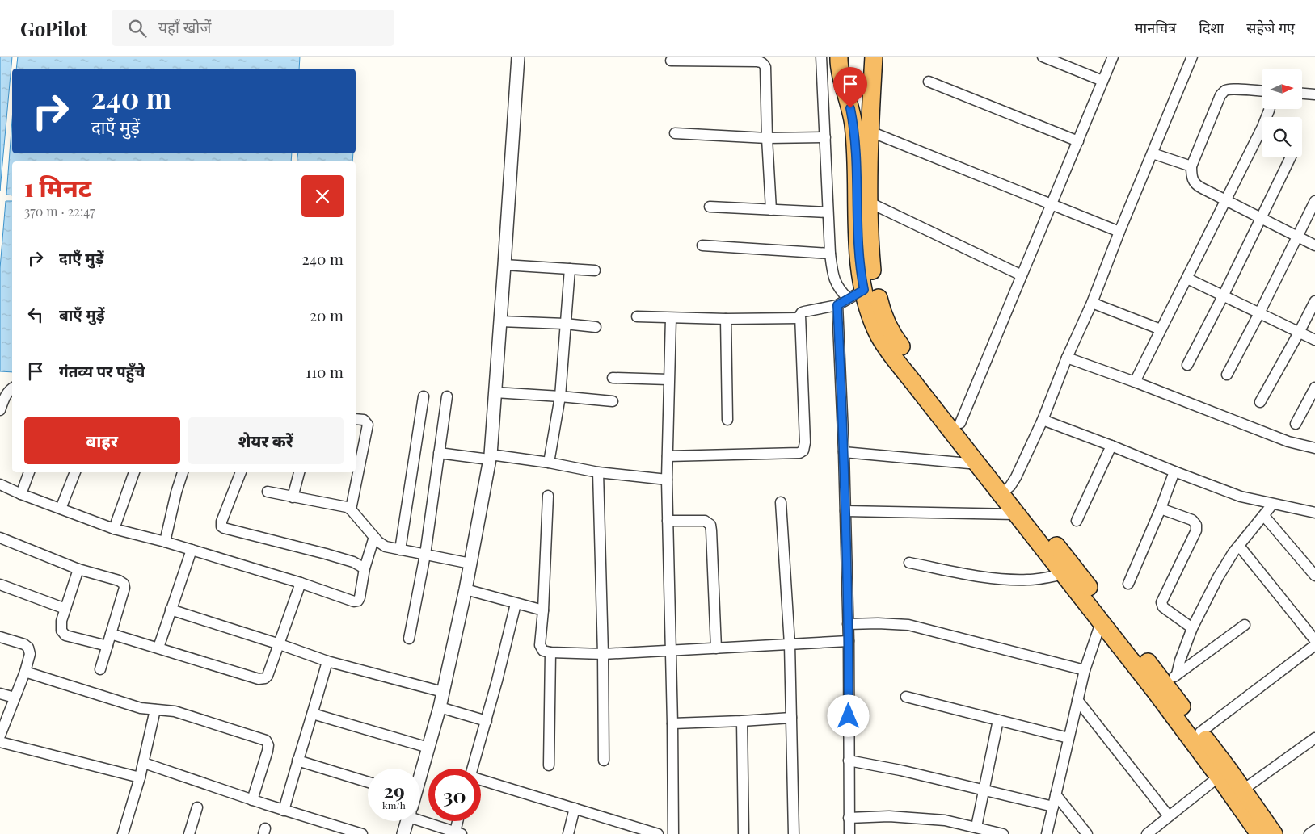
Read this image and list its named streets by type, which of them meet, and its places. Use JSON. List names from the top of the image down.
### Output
{
  "north": "right",
  "page": {
    "header": "GoPilot",
    "search": "यहाँ खोजें",
    "nav": ["मानचित्र", "दिशा", "सहेजे गए"],
    "turn": ["240 m", "दाएँ मुड़ें"],
    "heading": ["1 मिनट", "370 m · 22:47"],
    "list": [
      {
        "name": "दाएँ मुड़ें",
        "value": "240 m"
      },
      {
        "name": "बाएँ मुड़ें",
        "value": "20 m"
      },
      {
        "name": "गंतव्य पर पहुँचे",
        "value": "110 m"
      }
    ],
    "buttons": ["बाहर", "शेयर करें"],
    "speed": "29 km/h",
    "limit": "30"
  }
}
